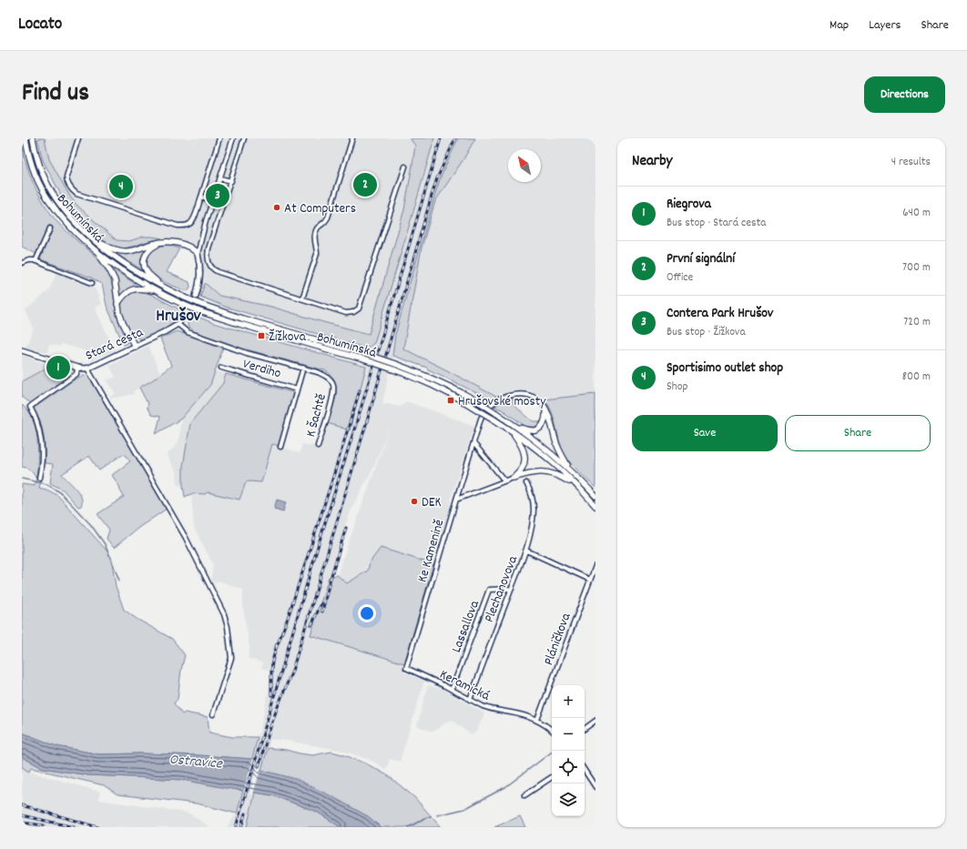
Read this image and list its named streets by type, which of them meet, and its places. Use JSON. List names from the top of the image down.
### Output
{
  "streets": {
    "main road": ["Bohumínská"],
    "street": [
      "Stará cesta",
      "Verdiho",
      "K Šachtě",
      "Ke Kamenině",
      "Plechanovova",
      "Lassallova",
      "Pláničkova",
      "Keramická"
    ]
  },
  "crossings": [
    ["Stará cesta", "K Šachtě"],
    ["Verdiho", "K Šachtě"],
    ["Ke Kamenině", "Keramická"],
    ["Plechanovova", "Lassallova"],
    ["Plechanovova", "Keramická"],
    ["Lassallova", "Keramická"],
    ["Pláničkova", "Keramická"]
  ],
  "districts": ["Hrušov"],
  "water": ["Ostravice"],
  "places": {
    "other": ["At Computers", "DEK"],
    "transit": ["Žižkova", "Hrušovské mosty"]
  },
  "north": "top left",
  "page": {
    "header": "Locato",
    "nav": ["Map", "Layers", "Share"],
    "title": "Find us",
    "buttons": [
      "Directions",
      ["Save", "Share"]
    ],
    "heading": ["Nearby", "4 results"],
    "pins": [
      "2",
      "4",
      "3",
      "1"
    ],
    "list": [
      {
        "mark": "1",
        "name": "Riegrova",
        "note": "Bus stop · Stará cesta",
        "value": "640 m"
      },
      {
        "mark": "2",
        "name": "První signální",
        "note": "Office",
        "value": "700 m"
      },
      {
        "mark": "3",
        "name": "Contera Park Hrušov",
        "note": "Bus stop · Žižkova",
        "value": "720 m"
      },
      {
        "mark": "4",
        "name": "Sportisimo outlet shop",
        "note": "Shop",
        "value": "800 m"
      }
    ],
    "map_buttons": ["+", "−"]
  }
}
